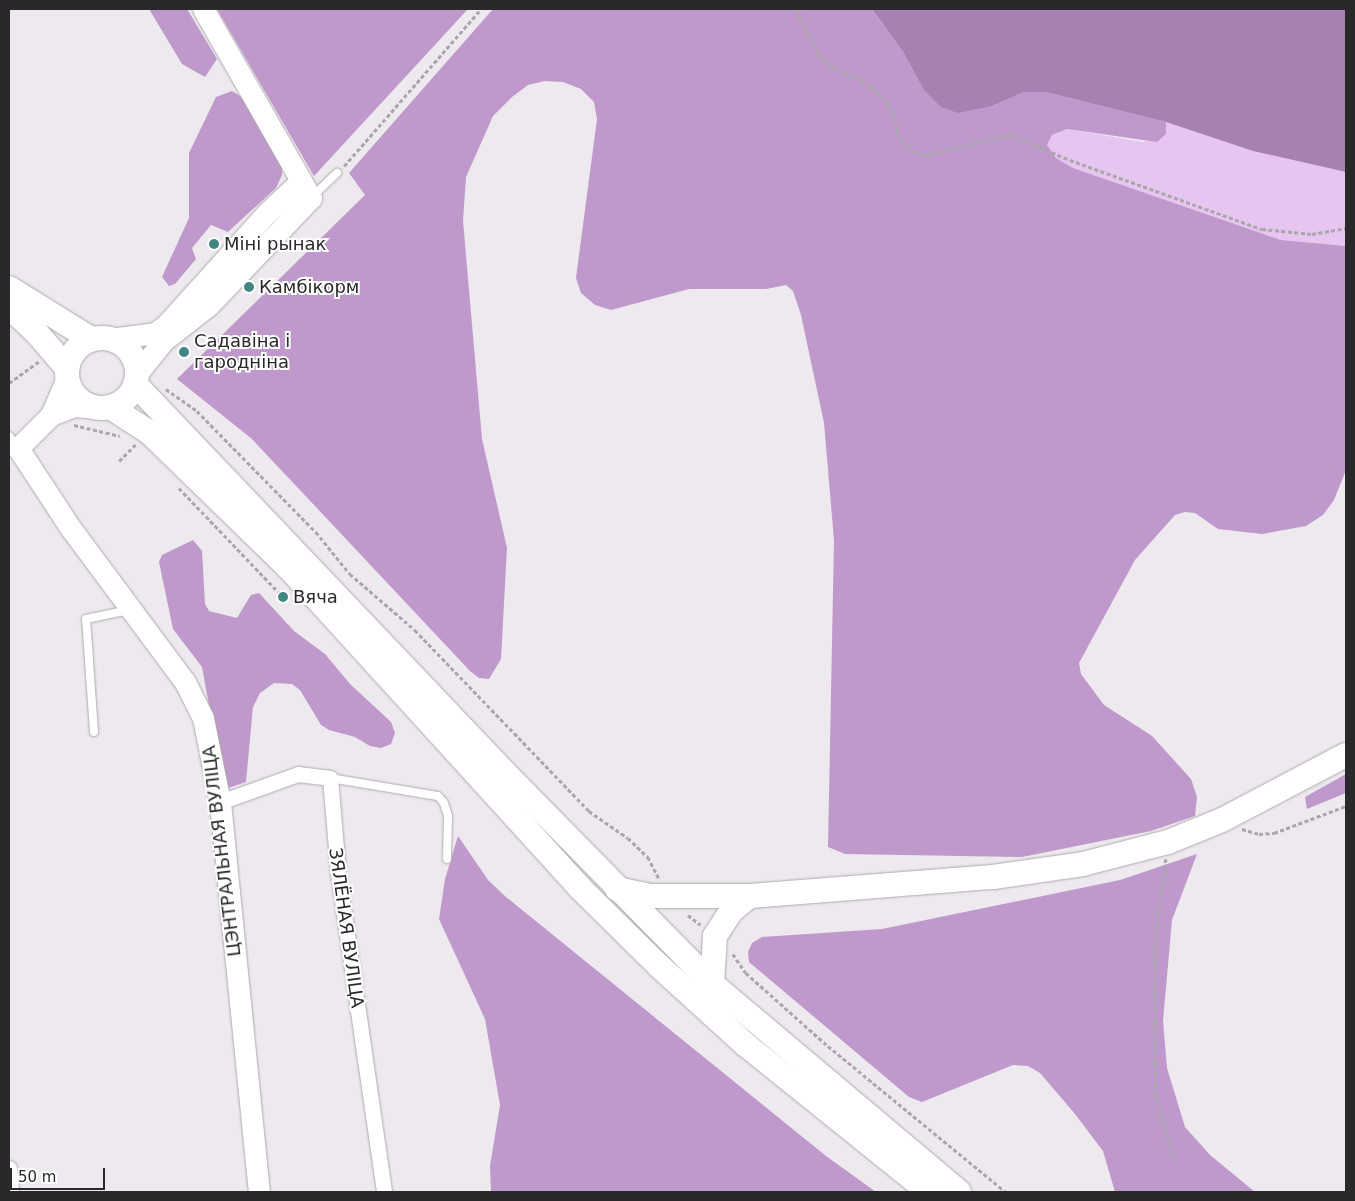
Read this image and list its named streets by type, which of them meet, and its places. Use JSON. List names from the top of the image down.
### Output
{
  "streets": {
    "street": ["ЦЭНТРАЛЬНАЯ ВУЛІЦА", "ЗЯЛЁНАЯ ВУЛІЦА"]
  },
  "places": [
    "Міні рынак",
    "Камбікорм",
    "Садавіна і гародніна",
    "Вяча"
  ],
  "scale_bar": "50 m"
}
